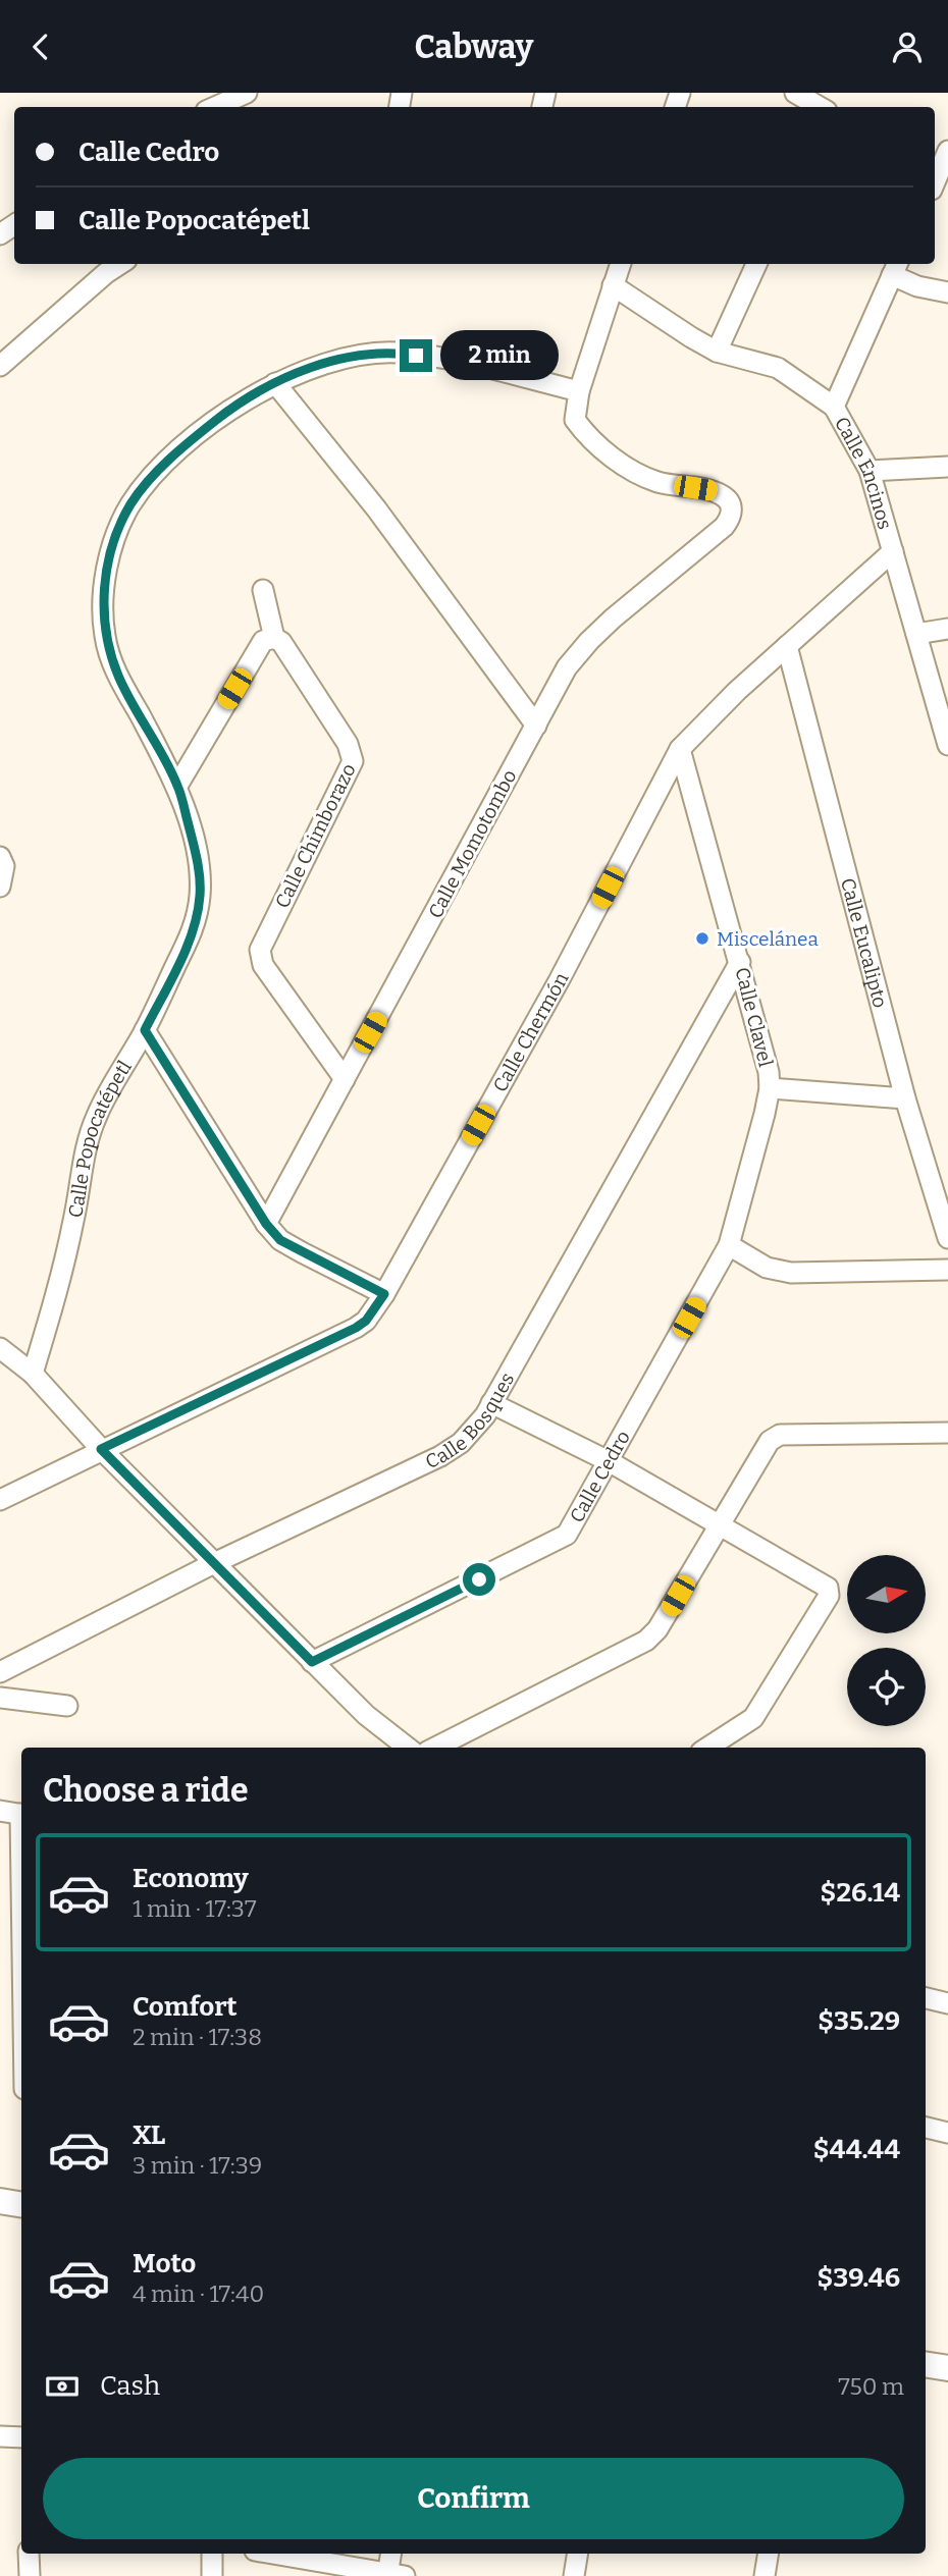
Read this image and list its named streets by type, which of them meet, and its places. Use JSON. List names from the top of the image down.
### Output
{
  "streets": {
    "street": [
      "Calle Encinos",
      "Calle Chimborazo",
      "Calle Momotombo",
      "Calle Eucalipto",
      "Calle Clavel",
      "Calle Chermón",
      "Calle Popocatépetl",
      "Calle Bosques",
      "Calle Cedro"
    ]
  },
  "crossings": [
    ["Calle Encinos", "Calle Chermón"],
    ["Calle Chimborazo", "Calle Momotombo"],
    ["Calle Momotombo", "Calle Popocatépetl"],
    ["Calle Eucalipto", "Calle Chermón"],
    ["Calle Clavel", "Calle Chermón"],
    ["Calle Clavel", "Calle Bosques"],
    ["Calle Clavel", "Calle Cedro"]
  ],
  "places": ["Miscelánea"],
  "north": "right",
  "page": {
    "header": "Cabway",
    "banner": ["Calle Cedro", "Calle Popocatépetl"],
    "bubble": "2 min",
    "heading": "Choose a ride",
    "list": [
      {
        "name": "Economy",
        "note": "1 min · 17:37",
        "value": "$26.14"
      },
      {
        "name": "Comfort",
        "note": "2 min · 17:38",
        "value": "$35.29"
      },
      {
        "name": "XL",
        "note": "3 min · 17:39",
        "value": "$44.44"
      },
      {
        "name": "Moto",
        "note": "4 min · 17:40",
        "value": "$39.46"
      }
    ],
    "pay": ["Cash", "750 m"],
    "buttons": "Confirm"
  }
}
